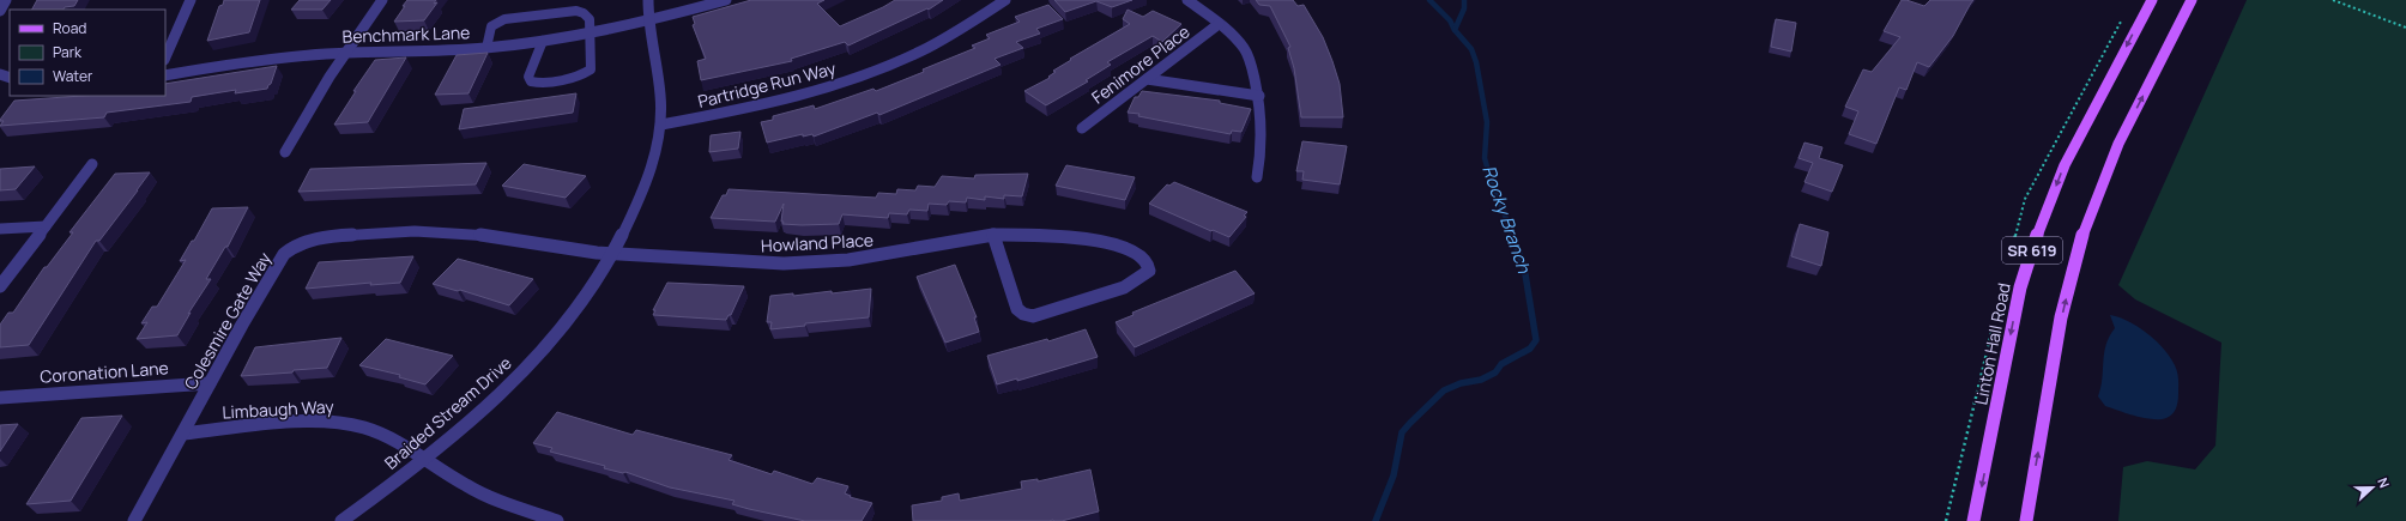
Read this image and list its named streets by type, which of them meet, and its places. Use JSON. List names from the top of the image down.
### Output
{
  "streets": {
    "main road": ["SR 619", "Linton Hall Road"],
    "street": [
      "Benchmark Lane",
      "Fenimore Place",
      "Partridge Run Way",
      "Howland Place",
      "Colesmire Gate Way",
      "Coronation Lane",
      "Limbaugh Way",
      "Braided Stream Drive"
    ]
  },
  "crossings": [
    ["Benchmark Lane", "Braided Stream Drive"],
    ["Partridge Run Way", "Braided Stream Drive"],
    ["Howland Place", "Colesmire Gate Way"],
    ["Howland Place", "Braided Stream Drive"],
    ["Colesmire Gate Way", "Coronation Lane"],
    ["Colesmire Gate Way", "Limbaugh Way"],
    ["Colesmire Gate Way", "Braided Stream Drive"],
    ["Limbaugh Way", "Braided Stream Drive"]
  ],
  "water": ["Rocky Branch"],
  "legend": ["Road", "Park", "Water"],
  "north": "right"
}
